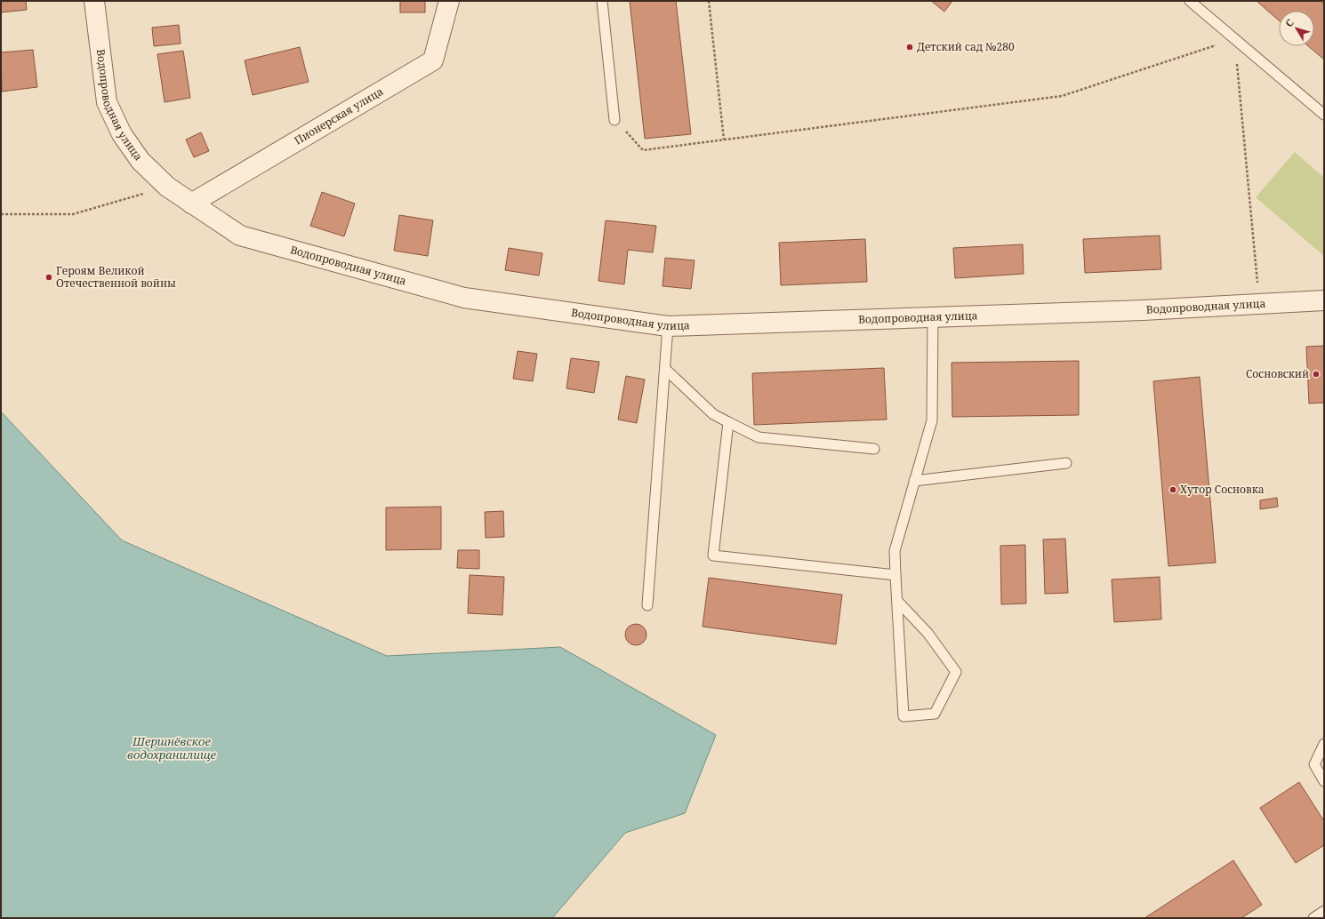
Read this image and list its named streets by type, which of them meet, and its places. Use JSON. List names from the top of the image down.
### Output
{
  "streets": {
    "street": ["Водопроводная улица", "Пионерская улица"]
  },
  "crossings": [
    ["Водопроводная улица", "Пионерская улица"]
  ],
  "water": ["Шершнёвское водохранилище"],
  "places": [
    "Детский сад №280",
    "Героям Великой Отечественной войны",
    "Сосновский",
    "Хутор Сосновка"
  ],
  "north": "top left"
}
